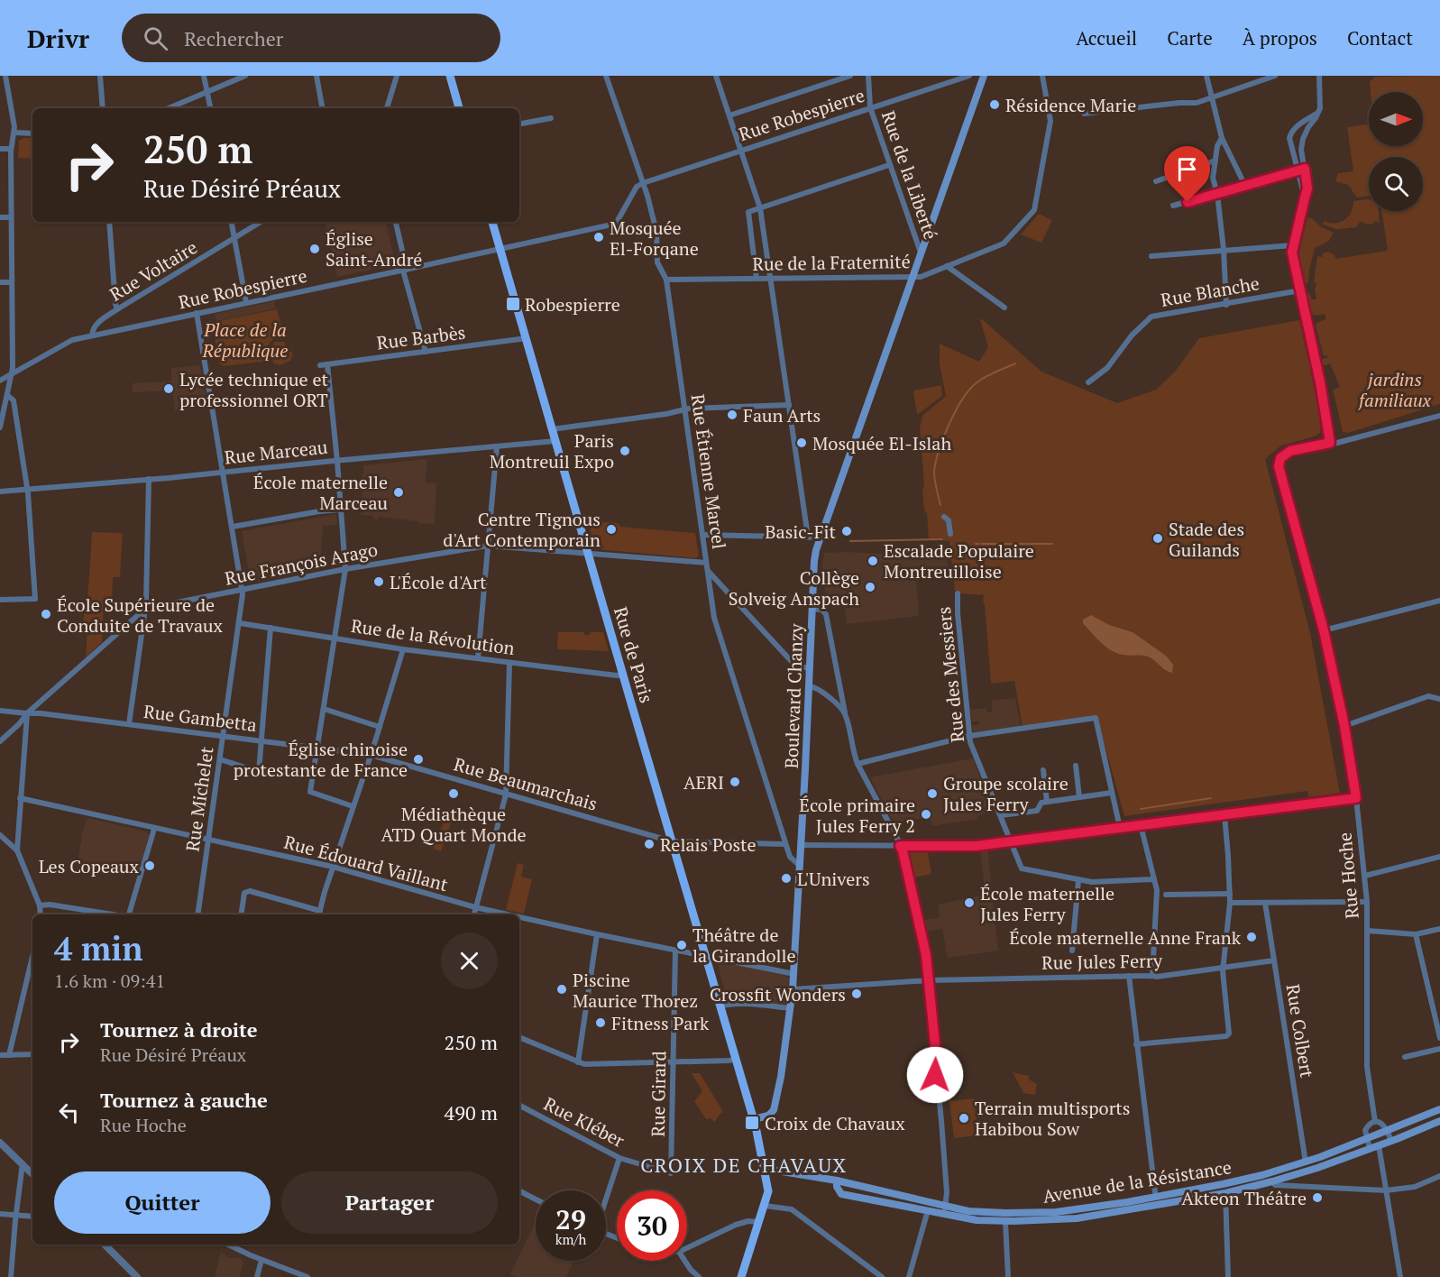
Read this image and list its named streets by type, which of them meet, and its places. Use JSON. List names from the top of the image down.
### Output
{
  "streets": {
    "main road": ["Rue de Paris", "Boulevard Chanzy", "Avenue de la Résistance"],
    "street": [
      "Rue Robespierre",
      "Rue de la Liberté",
      "Rue de la Fraternité",
      "Rue Voltaire",
      "Rue Blanche",
      "Rue Barbès",
      "Rue Marceau",
      "Rue Étienne Marcel",
      "Rue François Arago",
      "Rue de la Révolution",
      "Rue des Messiers",
      "Rue Gambetta",
      "Rue Beaumarchais",
      "Rue Michelet",
      "Rue Édouard Vaillant",
      "Rue Hoche",
      "Rue Jules Ferry",
      "Rue Colbert",
      "Rue Girard",
      "Rue Kléber"
    ]
  },
  "crossings": [
    ["Rue Robespierre", "Rue de la Liberté"],
    ["Rue Robespierre", "Rue Voltaire"],
    ["Rue Robespierre", "Rue Étienne Marcel"],
    ["Rue Robespierre", "Rue de Paris"],
    ["Rue Robespierre", "Rue Michelet"],
    ["Rue de la Liberté", "Boulevard Chanzy"],
    ["Rue de la Fraternité", "Rue Étienne Marcel"],
    ["Rue de la Fraternité", "Boulevard Chanzy"],
    ["Rue Barbès", "Rue de Paris"],
    ["Rue Marceau", "Rue de Paris"],
    ["Rue Marceau", "Rue Michelet"],
    ["Rue Étienne Marcel", "Rue François Arago"],
    ["Rue Étienne Marcel", "Boulevard Chanzy"],
    ["Rue Étienne Marcel", "Rue Beaumarchais"],
    ["Rue François Arago", "Rue de Paris"],
    ["Rue François Arago", "Rue Michelet"],
    ["Rue de la Révolution", "Rue de Paris"],
    ["Rue de la Révolution", "Rue Michelet"],
    ["Rue de Paris", "Boulevard Chanzy"],
    ["Rue de Paris", "Rue Beaumarchais"],
    ["Rue de Paris", "Rue Édouard Vaillant"],
    ["Rue de Paris", "Avenue de la Résistance"],
    ["Boulevard Chanzy", "Rue Édouard Vaillant"],
    ["Boulevard Chanzy", "Rue Jules Ferry"],
    ["Rue Gambetta", "Rue Beaumarchais"],
    ["Rue Gambetta", "Rue Michelet"],
    ["Rue Michelet", "Rue Édouard Vaillant"],
    ["Rue Édouard Vaillant", "Rue Girard"],
    ["Rue Jules Ferry", "Rue Colbert"],
    ["Rue Colbert", "Avenue de la Résistance"],
    ["Rue Girard", "Rue Kléber"]
  ],
  "districts": ["CROIX DE CHAVAUX"],
  "parks": ["Place de la République", "jardins familiaux"],
  "places": {
    "other": [
      "Résidence Marie",
      "Mosquée El-Forqane",
      "Église Saint-André",
      "Lycée technique et professionnel ORT",
      "Faun Arts",
      "Mosquée El-Islah",
      "Paris Montreuil Expo",
      "École maternelle Marceau",
      "Centre Tignous d'Art Contemporain",
      "Basic-Fit",
      "Stade des Guilands",
      "Escalade Populaire Montreuilloise",
      "L'École d'Art",
      "Collège Solveig Anspach",
      "École Supérieure de Conduite de Travaux",
      "Église chinoise protestante de France",
      "AERI",
      "Médiathèque ATD Quart Monde",
      "Groupe scolaire Jules Ferry",
      "École primaire Jules Ferry 2",
      "Relais Poste",
      "Les Copeaux",
      "L'Univers",
      "École maternelle Jules Ferry",
      "École maternelle Anne Frank",
      "Théâtre de la Girandolle",
      "Piscine Maurice Thorez",
      "Crossfit Wonders",
      "Fitness Park",
      "Terrain multisports Habibou Sow",
      "Akteon Théâtre"
    ],
    "transit": ["Robespierre", "Croix de Chavaux"]
  },
  "north": "right",
  "page": {
    "header": "Drivr",
    "search": "Rechercher",
    "nav": [
      "Accueil",
      "Carte",
      "À propos",
      "Contact"
    ],
    "turn": ["250 m", "Rue Désiré Préaux"],
    "heading": ["4 min", "1.6 km · 09:41"],
    "list": [
      {
        "name": "Tournez à droite",
        "note": "Rue Désiré Préaux",
        "value": "250 m"
      },
      {
        "name": "Tournez à gauche",
        "note": "Rue Hoche",
        "value": "490 m"
      }
    ],
    "buttons": ["Quitter", "Partager"],
    "speed": "29 km/h",
    "limit": "30"
  }
}
